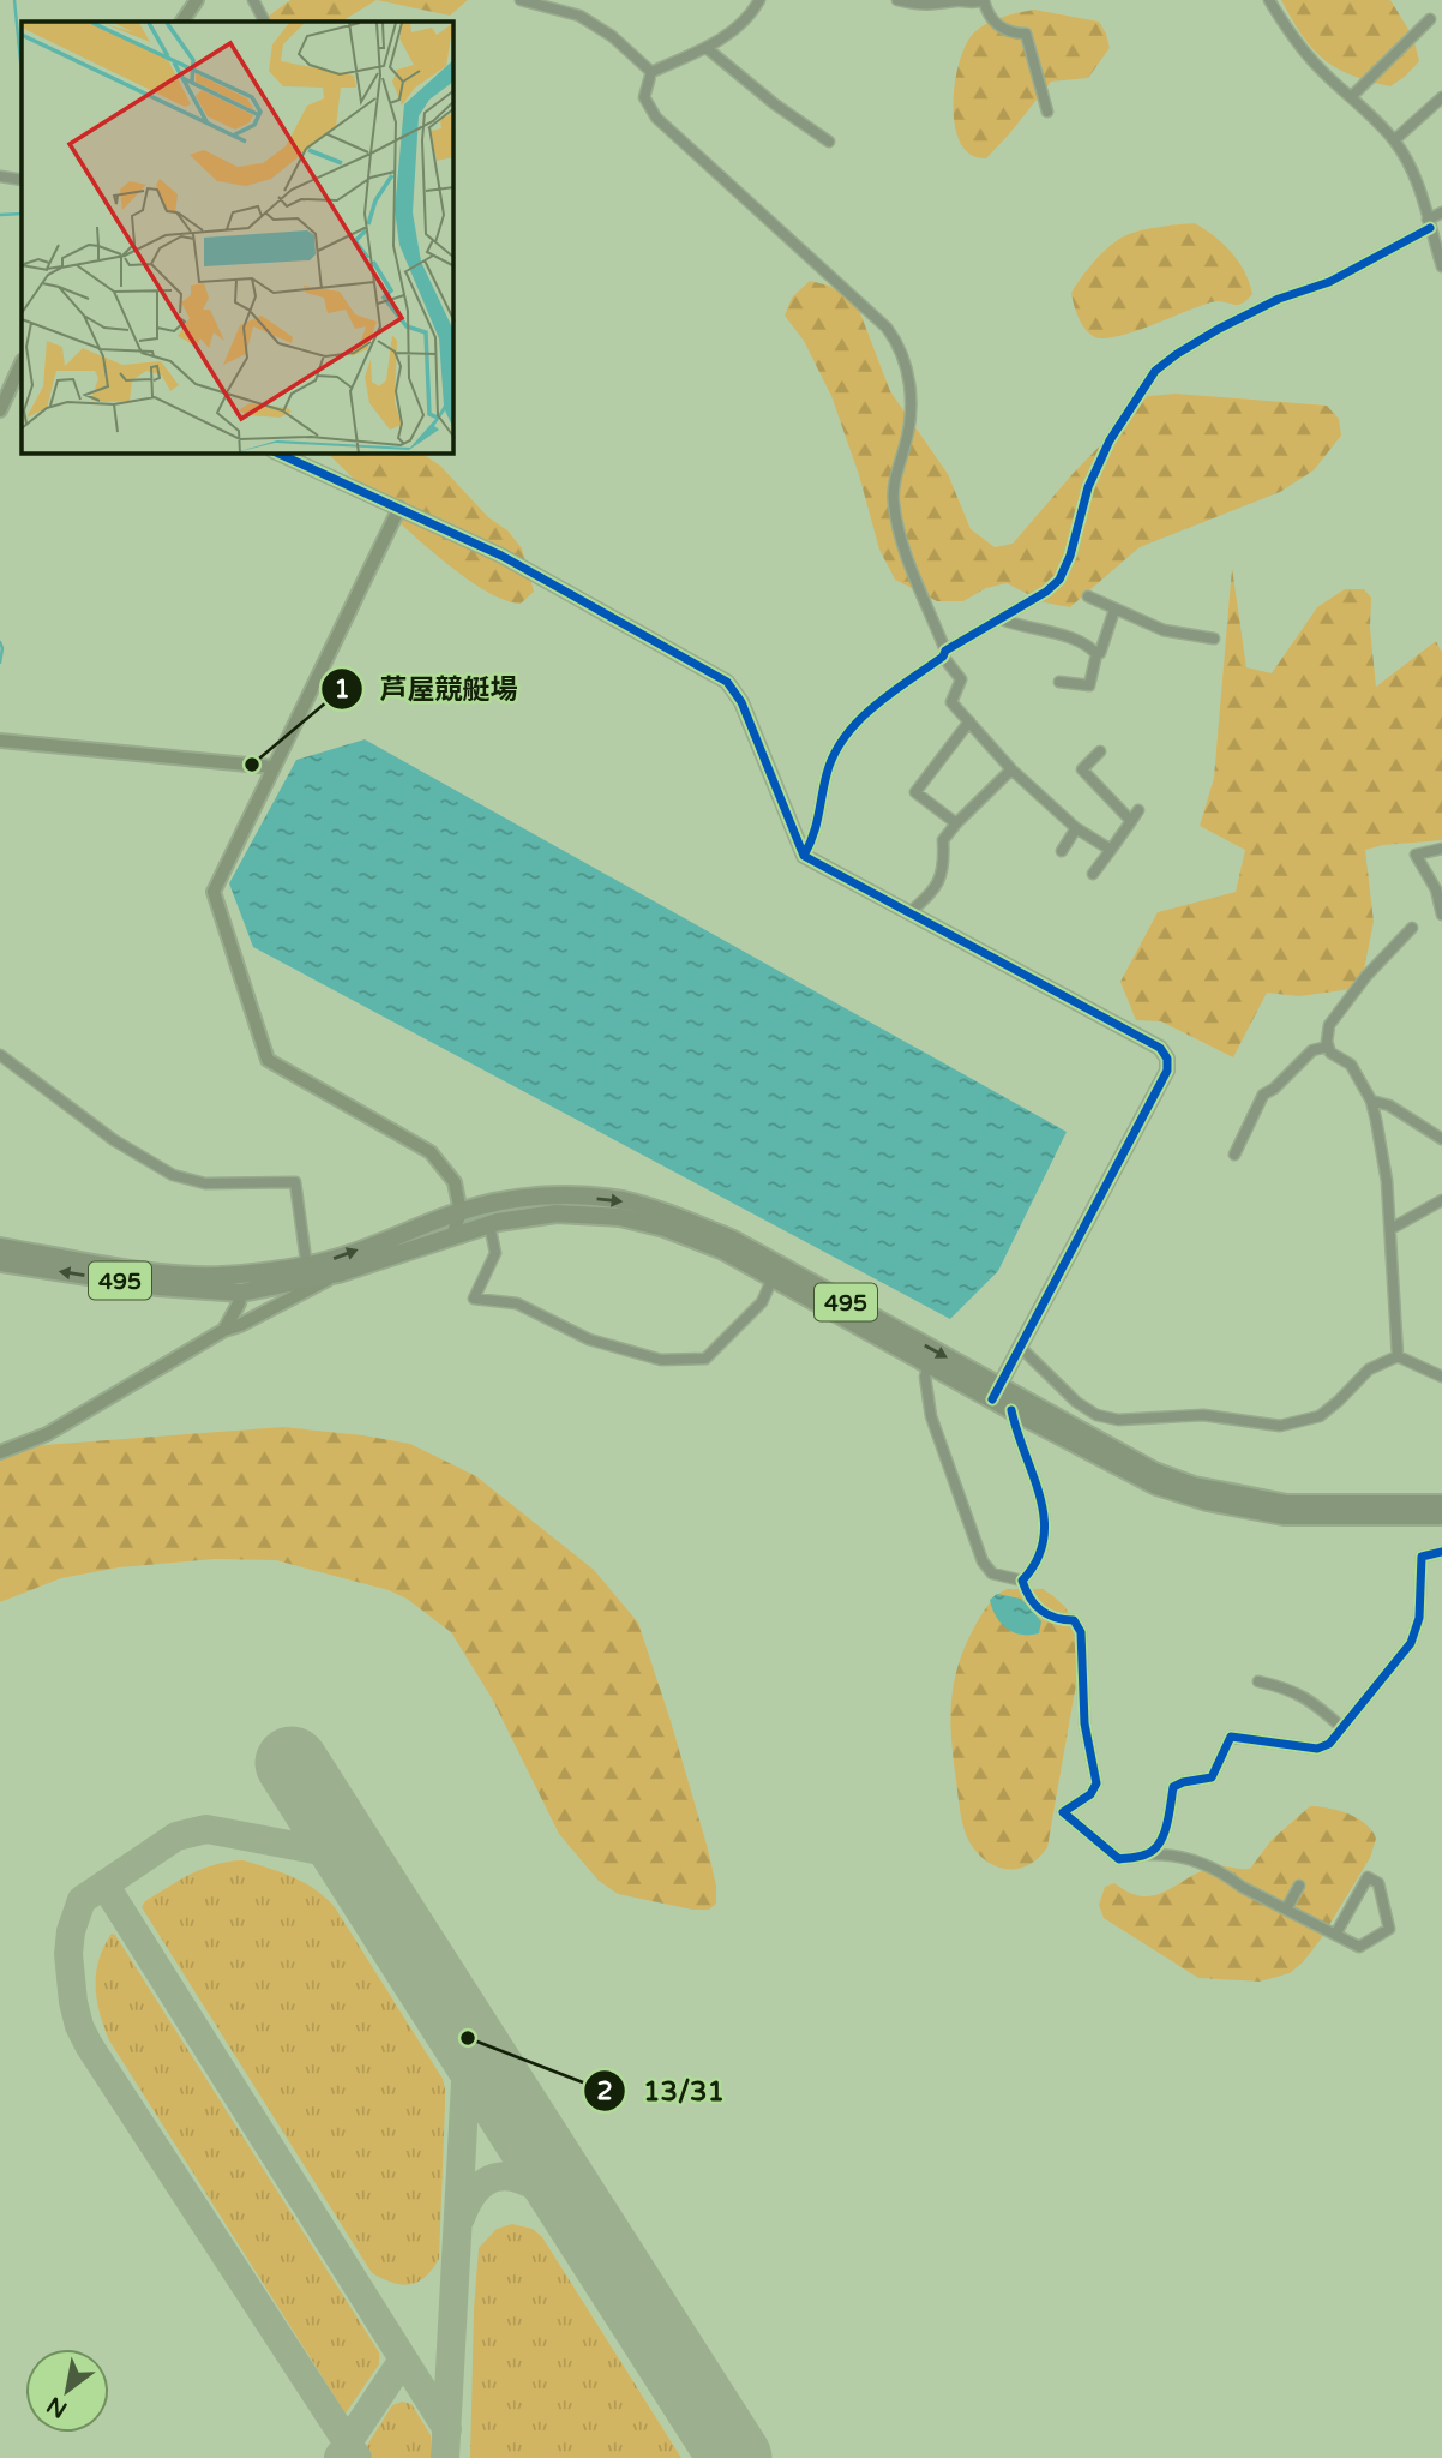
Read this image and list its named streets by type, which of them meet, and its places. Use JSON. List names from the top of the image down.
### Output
{
  "streets": {
    "highway": ["495"]
  },
  "places": ["芦屋競艇場", "13/31"],
  "north": "bottom left"
}
